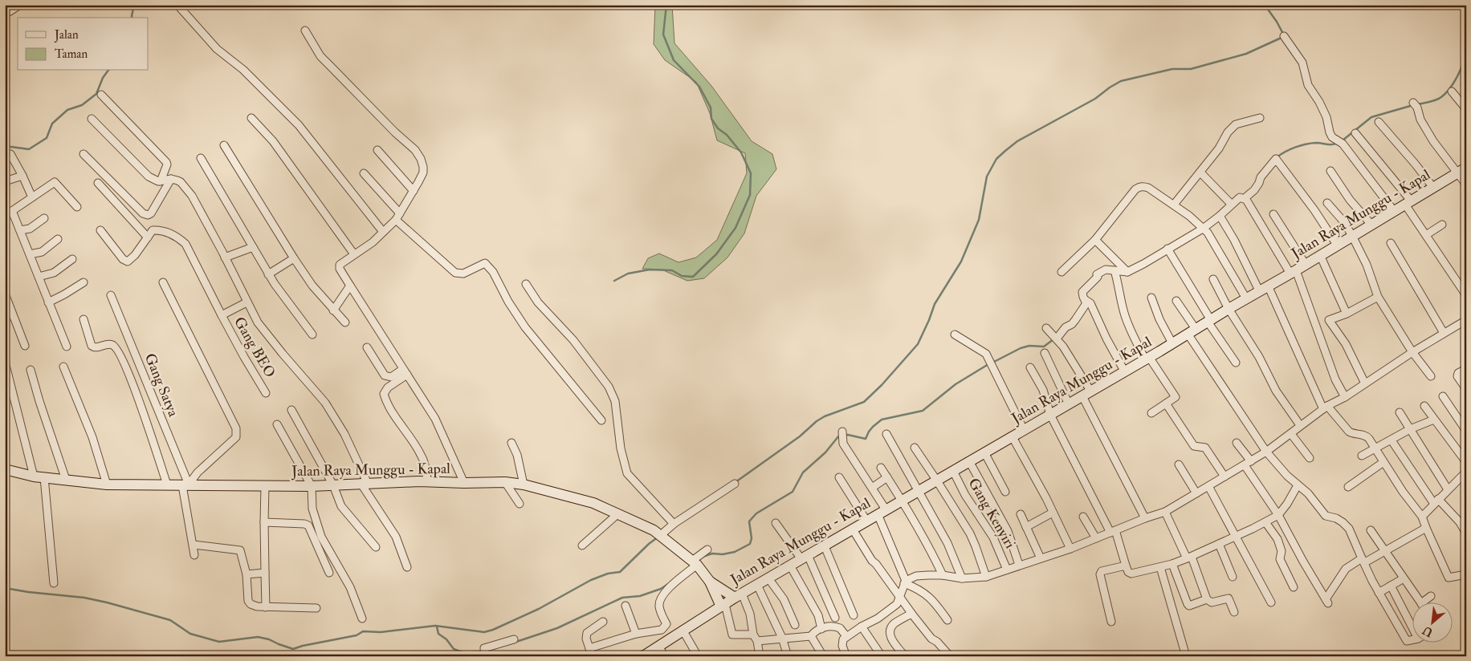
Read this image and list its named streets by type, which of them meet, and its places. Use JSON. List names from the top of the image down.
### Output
{
  "streets": {
    "street": [
      "Jalan Raya Munggu - Kapal",
      "Gang BEO",
      "Gang Satya",
      "Gang Kenyiri"
    ]
  },
  "crossings": [
    ["Jalan Raya Munggu - Kapal", "Gang Satya"],
    ["Jalan Raya Munggu - Kapal", "Gang Kenyiri"]
  ],
  "legend": ["Jalan", "Taman"],
  "north": "bottom left"
}
